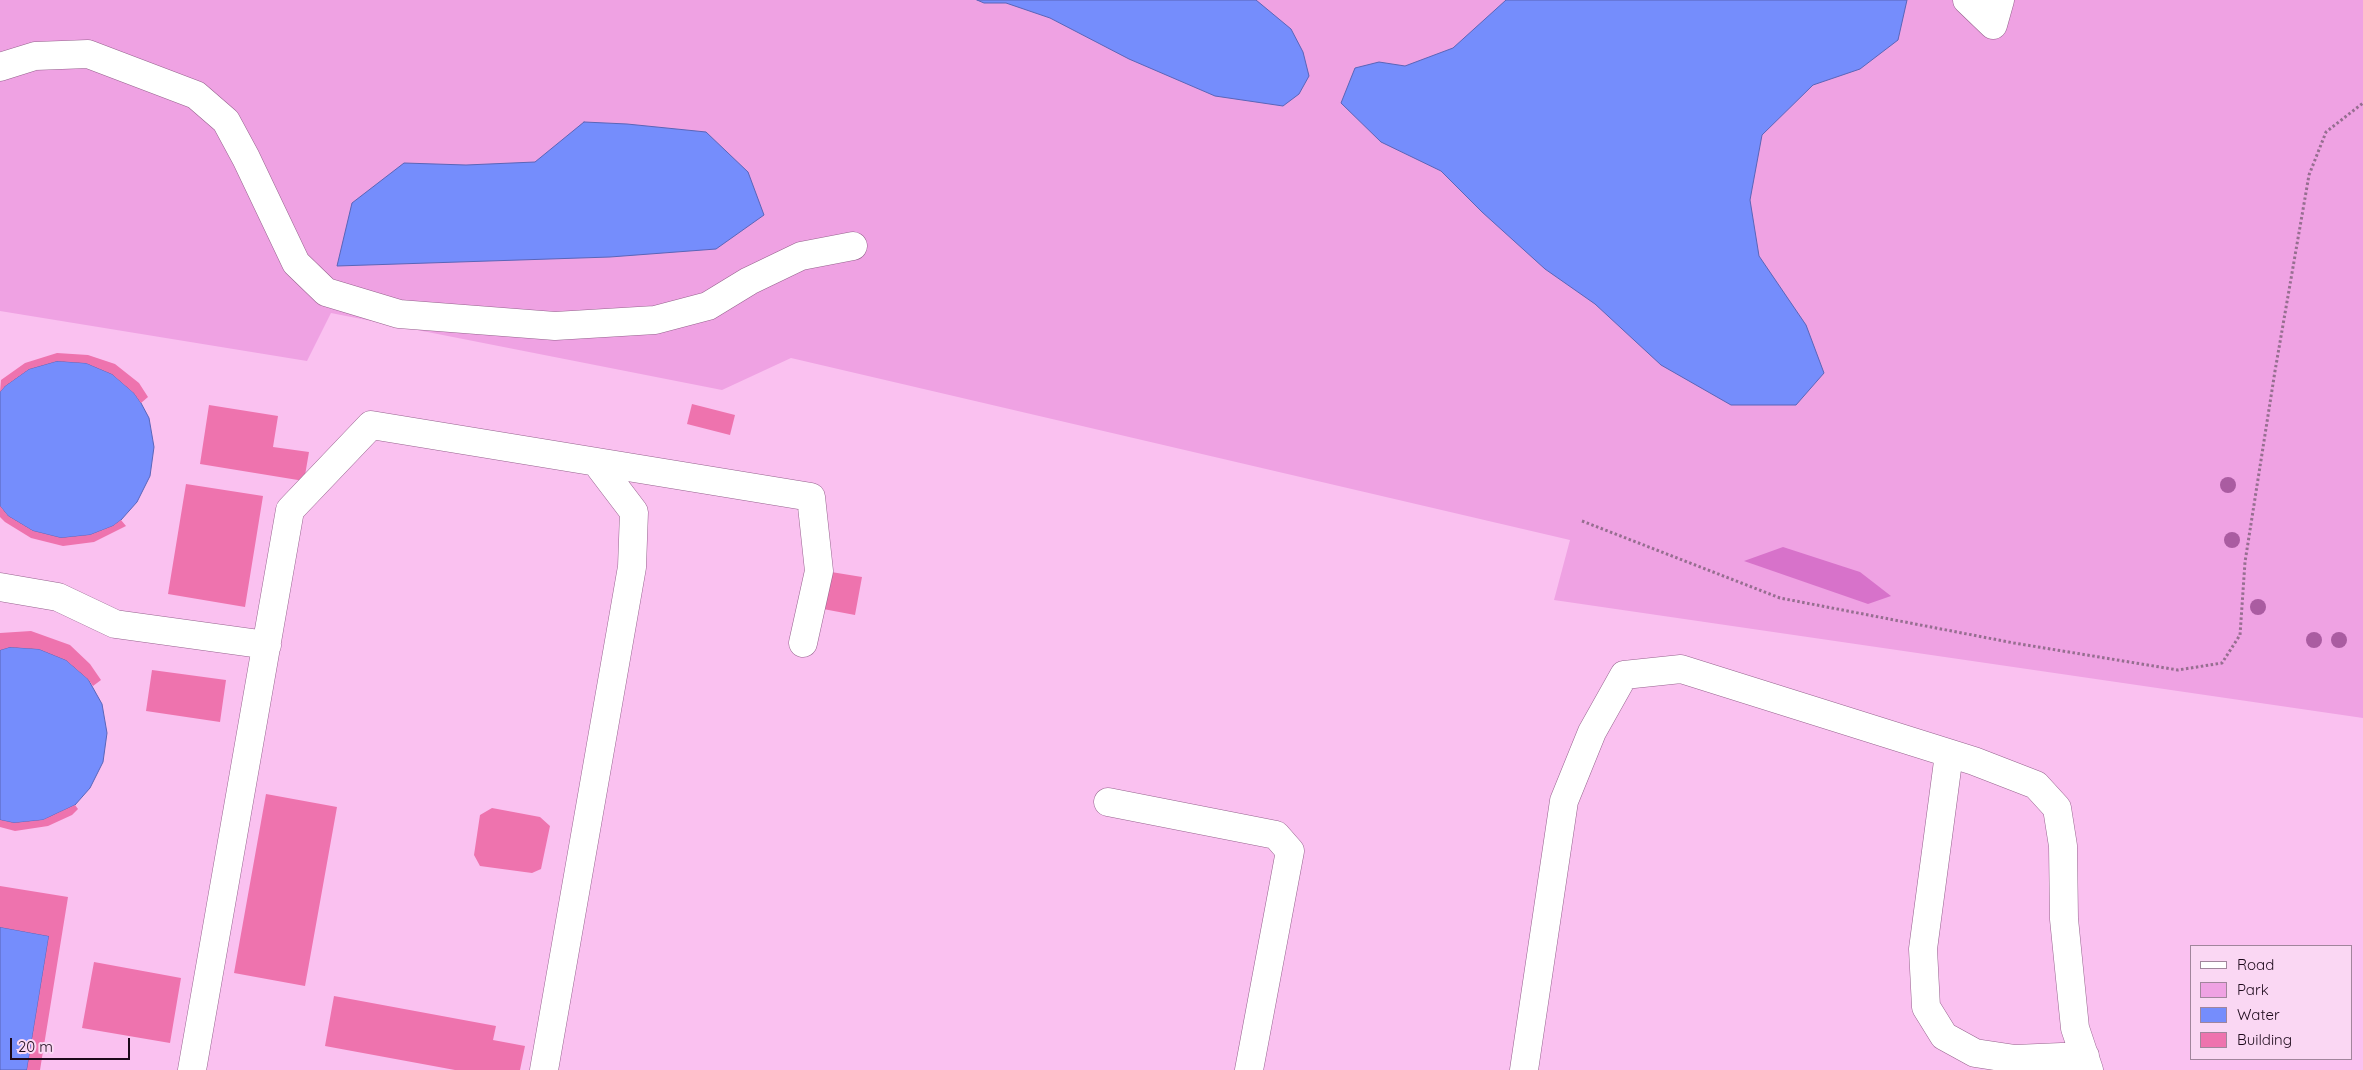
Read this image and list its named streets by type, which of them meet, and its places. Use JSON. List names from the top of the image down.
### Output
{
  "legend": [
    "Road",
    "Park",
    "Water",
    "Building"
  ],
  "scale_bar": "20 m"
}
